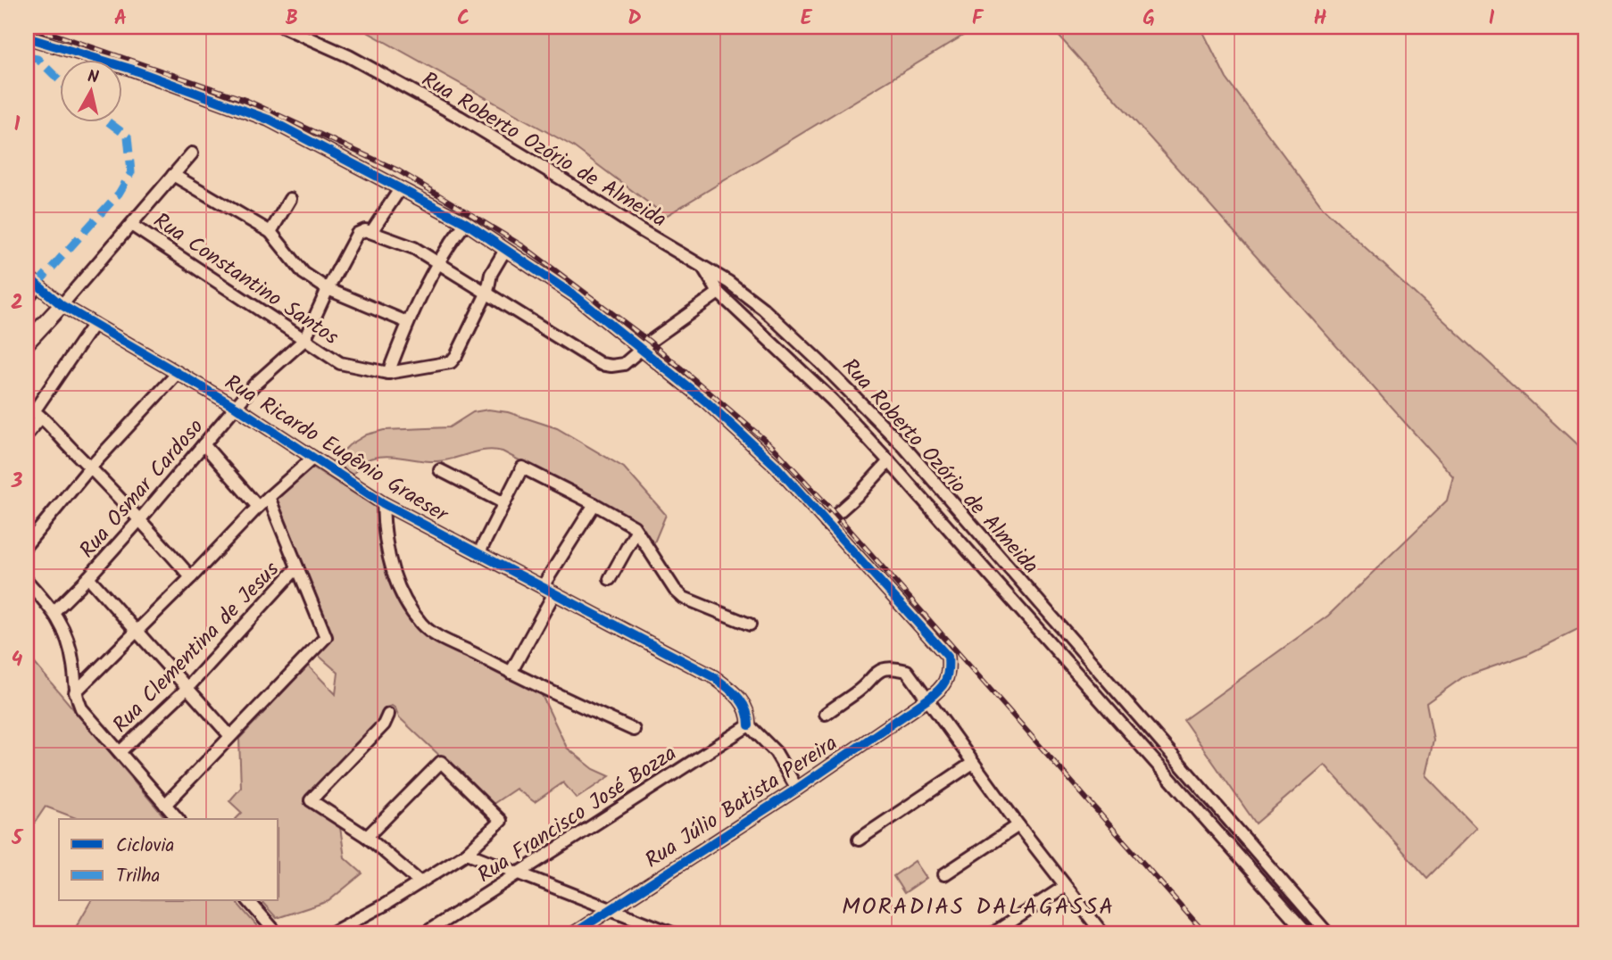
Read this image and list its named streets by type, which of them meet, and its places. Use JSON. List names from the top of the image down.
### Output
{
  "streets": {
    "street": [
      "Rua Roberto Ozório de Almeida",
      "Rua Constantino Santos",
      "Rua Ricardo Eugênio Graeser",
      "Rua Osmar Cardoso",
      "Rua Clementina de Jesus",
      "Rua Júlio Batista Pereira",
      "Rua Francisco José Bozza"
    ]
  },
  "crossings": [
    ["Rua Constantino Santos", "Rua Osmar Cardoso"],
    ["Rua Ricardo Eugênio Graeser", "Rua Osmar Cardoso"],
    ["Rua Ricardo Eugênio Graeser", "Rua Francisco José Bozza"]
  ],
  "districts": ["MORADIAS DALAGASSA"],
  "legend": ["Ciclovia", "Trilha"],
  "north": "top",
  "grid": {
    "columns": [
      "A",
      "B",
      "C",
      "D",
      "E",
      "F",
      "G",
      "H",
      "I"
    ],
    "rows": [
      "1",
      "2",
      "3",
      "4",
      "5"
    ]
  }
}
